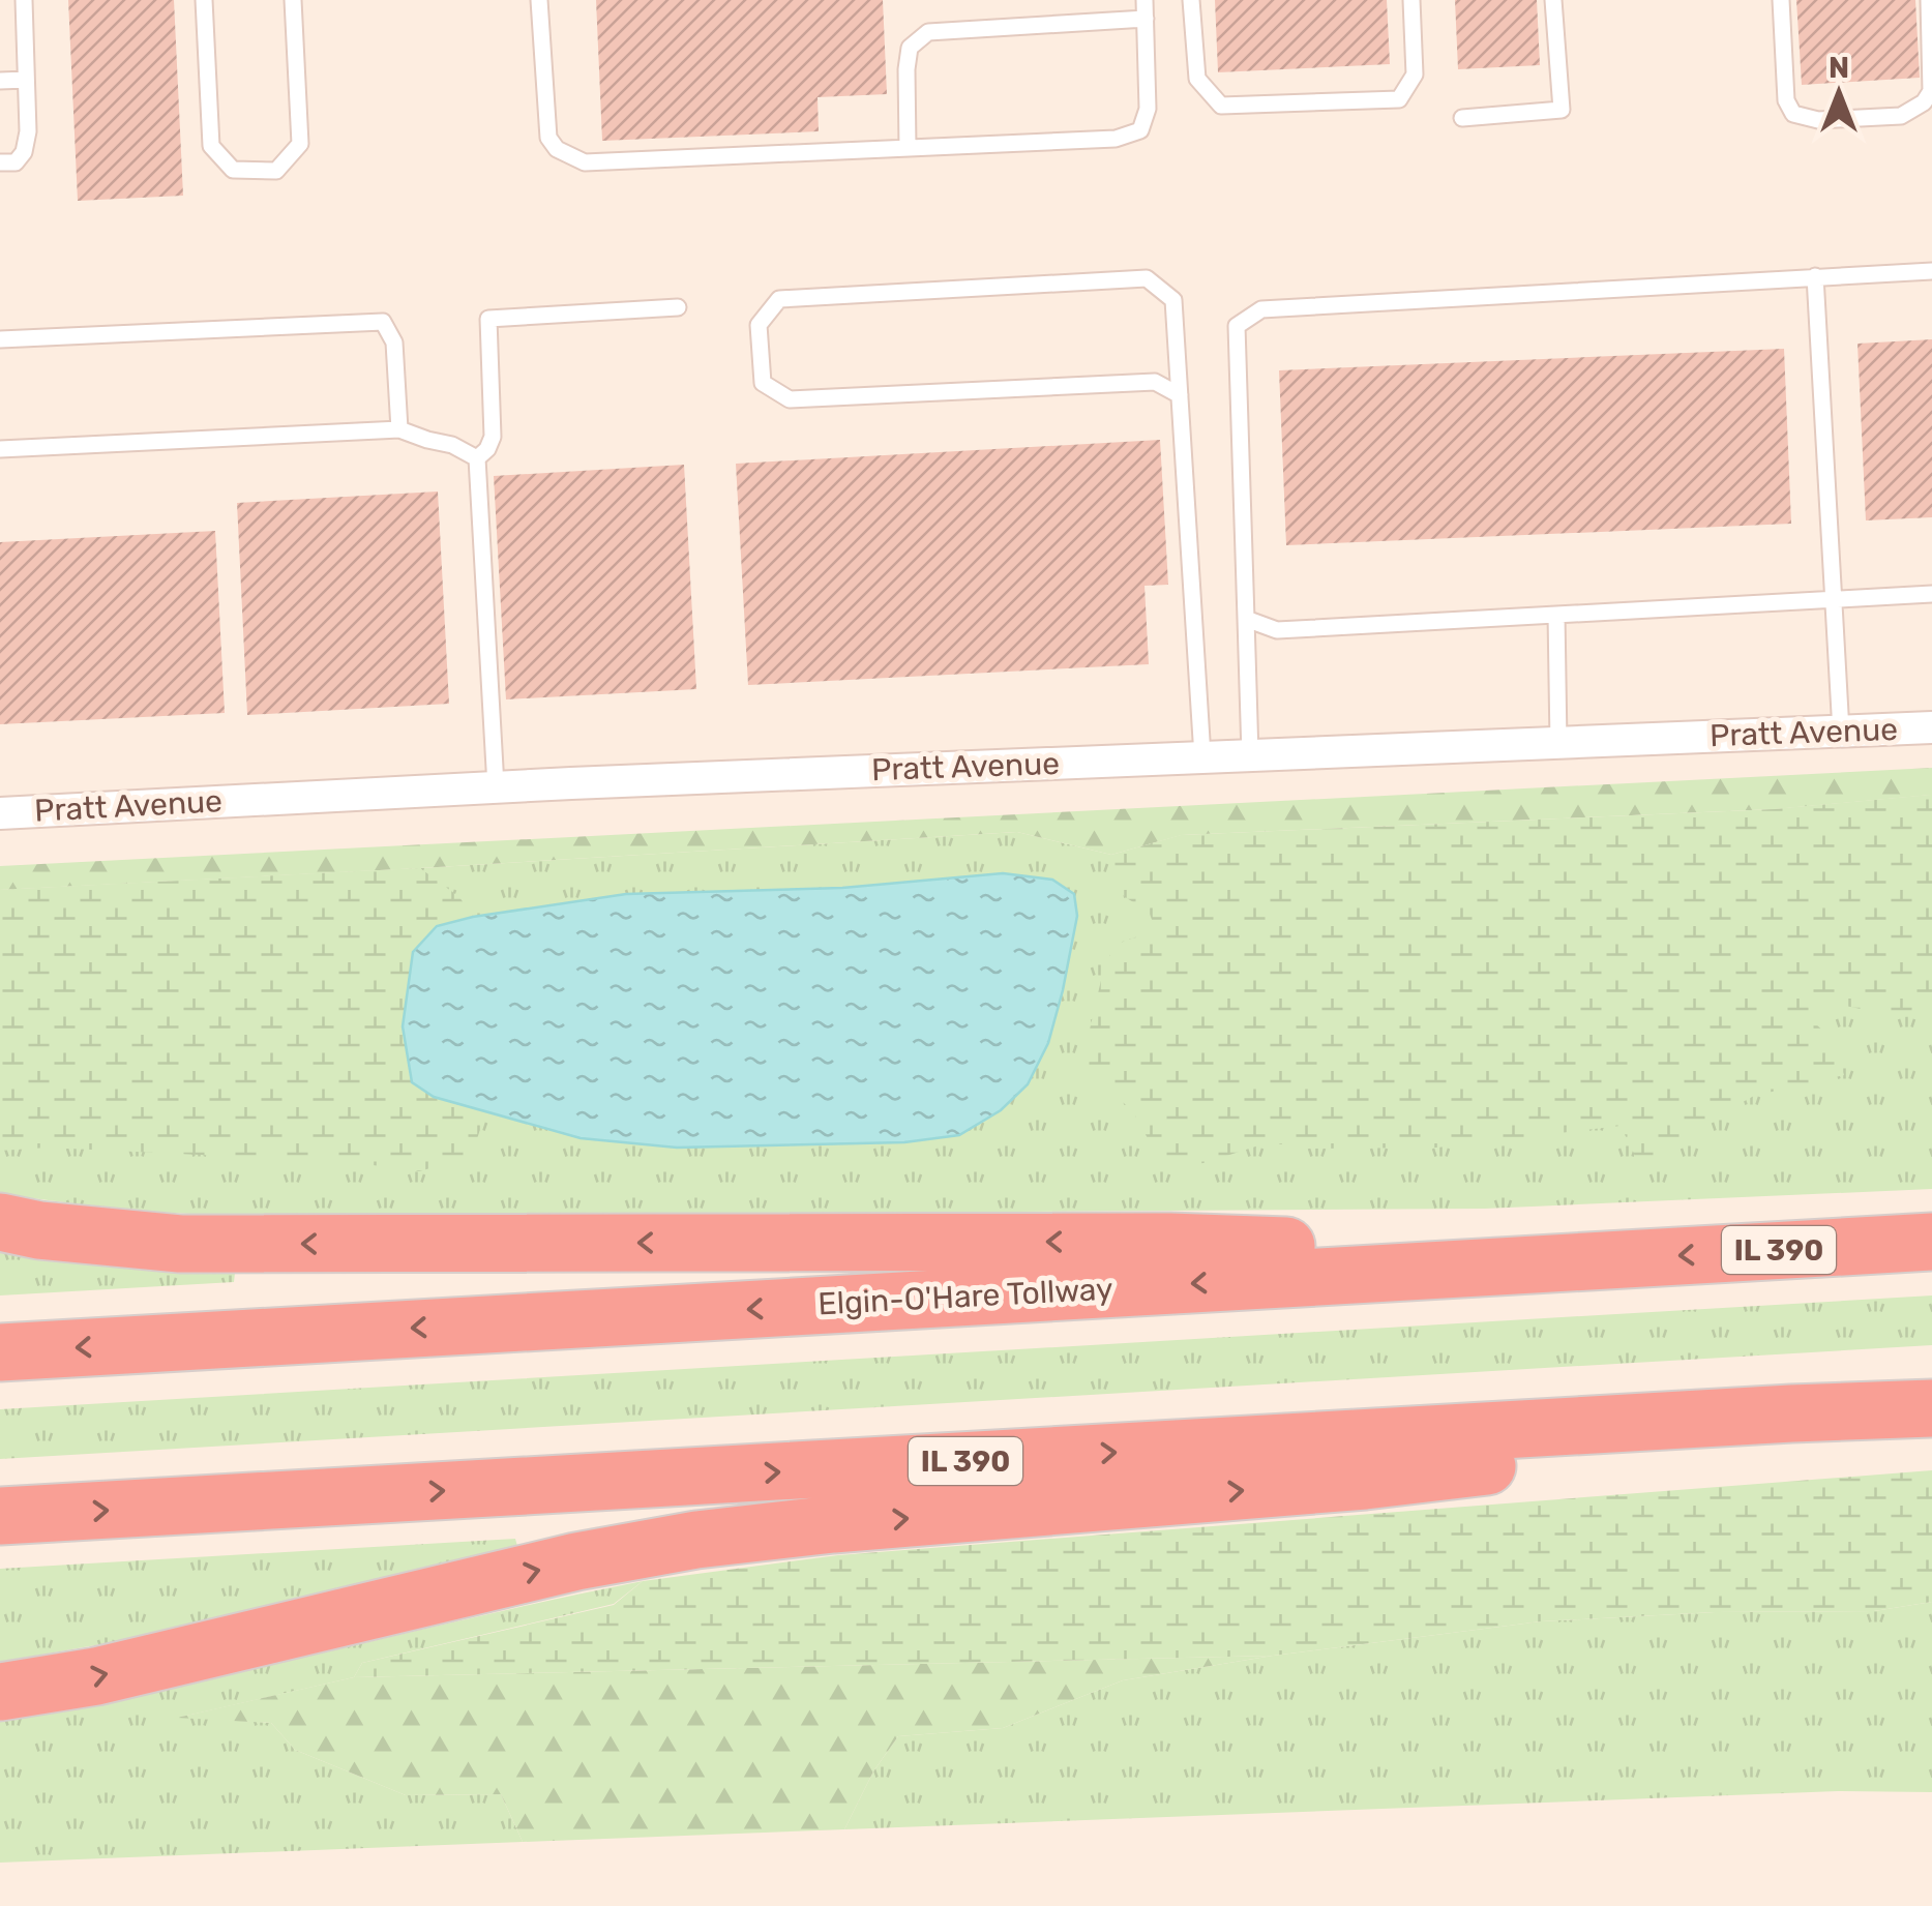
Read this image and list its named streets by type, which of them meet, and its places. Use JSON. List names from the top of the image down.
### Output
{
  "streets": {
    "highway": ["IL 390", "Elgin-O'Hare Tollway"],
    "street": ["Pratt Avenue"]
  },
  "north": "top"
}
